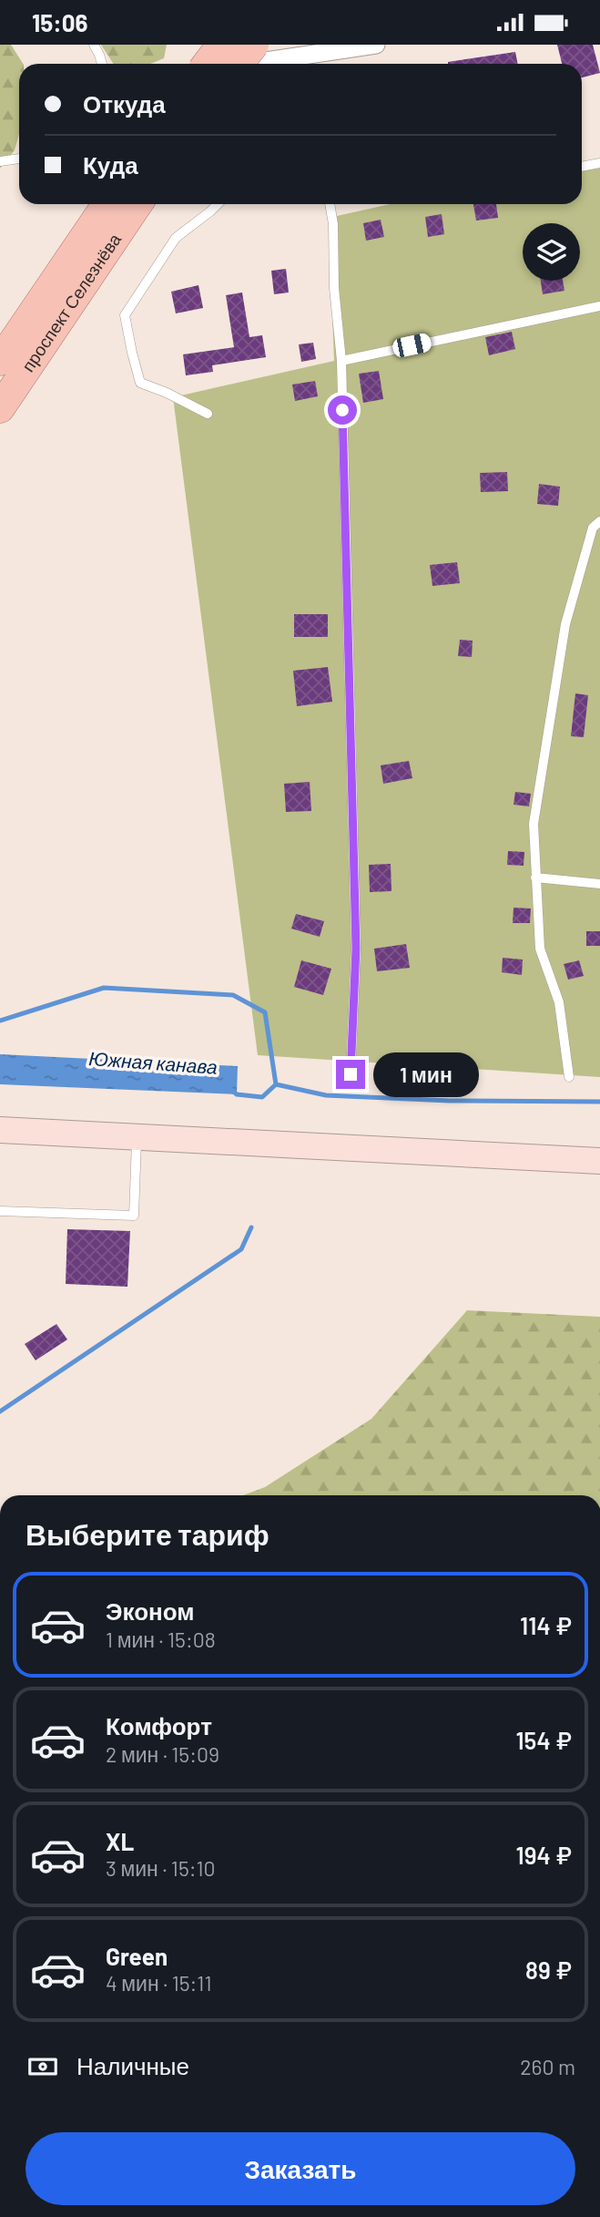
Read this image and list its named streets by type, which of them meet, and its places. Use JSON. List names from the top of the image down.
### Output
{
  "streets": {
    "main road": ["проспект Селезнёва"]
  },
  "water": ["Южная канава"],
  "page": {
    "status": "15:06",
    "banner": ["Откуда", "Куда"],
    "bubble": "1 мин",
    "heading": "Выберите тариф",
    "list": [
      {
        "name": "Эконом",
        "note": "1 мин · 15:08",
        "value": "114 ₽"
      },
      {
        "name": "Комфорт",
        "note": "2 мин · 15:09",
        "value": "154 ₽"
      },
      {
        "name": "XL",
        "note": "3 мин · 15:10",
        "value": "194 ₽"
      },
      {
        "name": "Green",
        "note": "4 мин · 15:11",
        "value": "89 ₽"
      }
    ],
    "pay": ["Наличные", "260 m"],
    "buttons": "Заказать"
  }
}
